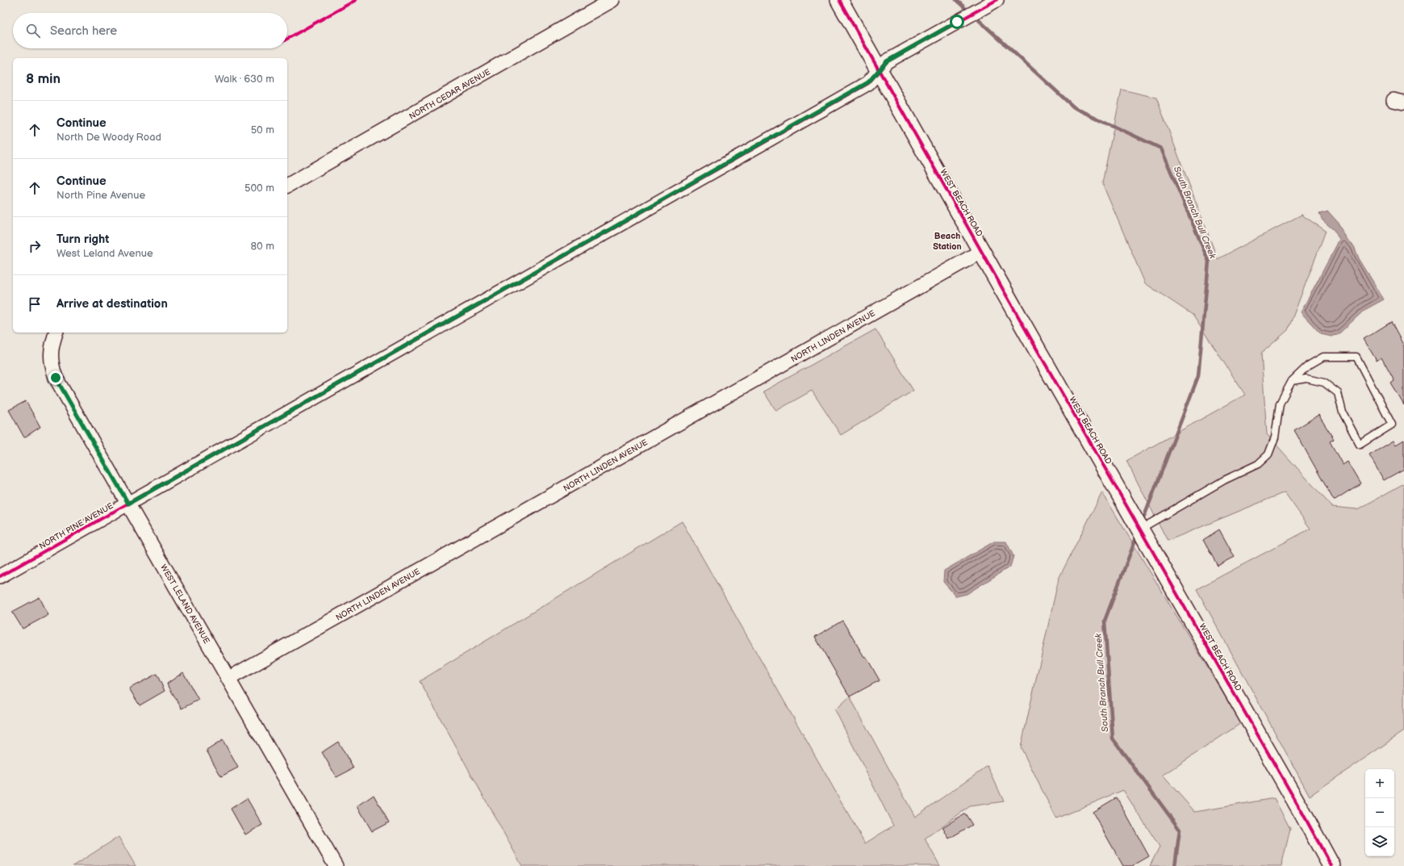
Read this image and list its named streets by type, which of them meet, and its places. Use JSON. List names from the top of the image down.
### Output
{
  "streets": {
    "street": [
      "NORTH CEDAR AVENUE",
      "WEST BEACH ROAD",
      "NORTH LINDEN AVENUE",
      "NORTH PINE AVENUE",
      "WEST LELAND AVENUE"
    ]
  },
  "crossings": [
    ["WEST BEACH ROAD", "NORTH LINDEN AVENUE"],
    ["WEST BEACH ROAD", "NORTH PINE AVENUE"],
    ["NORTH LINDEN AVENUE", "WEST LELAND AVENUE"],
    ["NORTH PINE AVENUE", "WEST LELAND AVENUE"]
  ],
  "districts": ["Beach Station"],
  "water": ["South Branch Bull Creek"],
  "page": {
    "search": "Search here",
    "heading": ["8 min", "Walk · 630 m"],
    "list": [
      ["Continue", "North De Woody Road", "50 m"],
      ["Continue", "North Pine Avenue", "500 m"],
      ["Turn right", "West Leland Avenue", "80 m"],
      "Arrive at destination"
    ],
    "map_buttons": ["+", "−"]
  }
}
